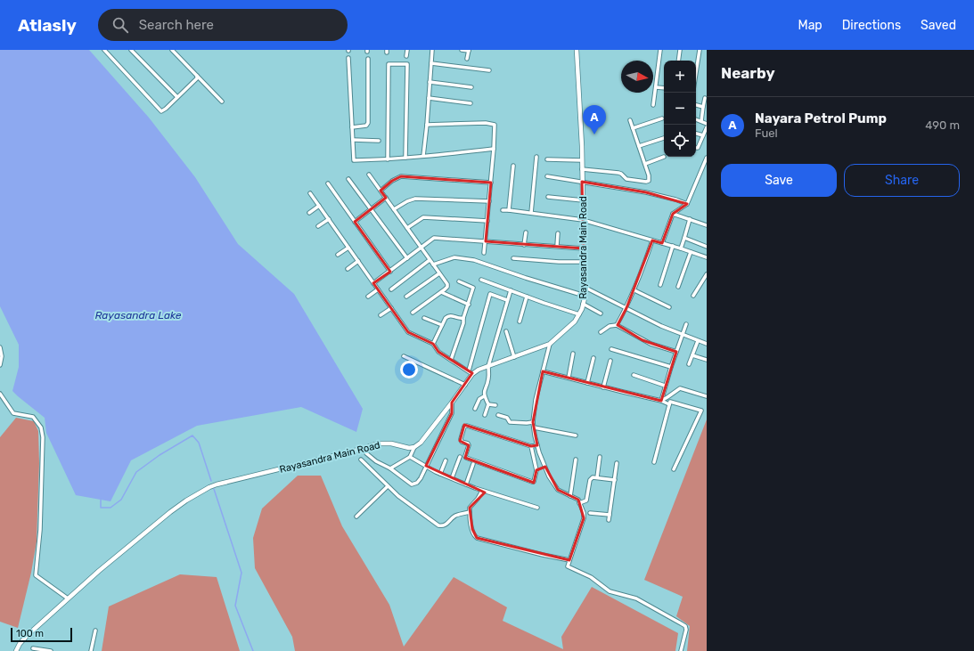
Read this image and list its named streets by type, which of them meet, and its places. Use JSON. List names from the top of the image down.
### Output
{
  "streets": {
    "street": ["Rayasandra Main Road"]
  },
  "water": ["Rayasandra Lake"],
  "scale_bar": "100 m",
  "north": "right",
  "page": {
    "header": "Atlasly",
    "search": "Search here",
    "nav": ["Map", "Directions", "Saved"],
    "heading": "Nearby",
    "map_buttons": ["+", "−"],
    "list": [
      {
        "mark": "A",
        "name": "Nayara Petrol Pump",
        "note": "Fuel",
        "value": "490 m"
      }
    ],
    "pins": "A",
    "buttons": ["Save", "Share"],
    "scale": "100 m"
  }
}
